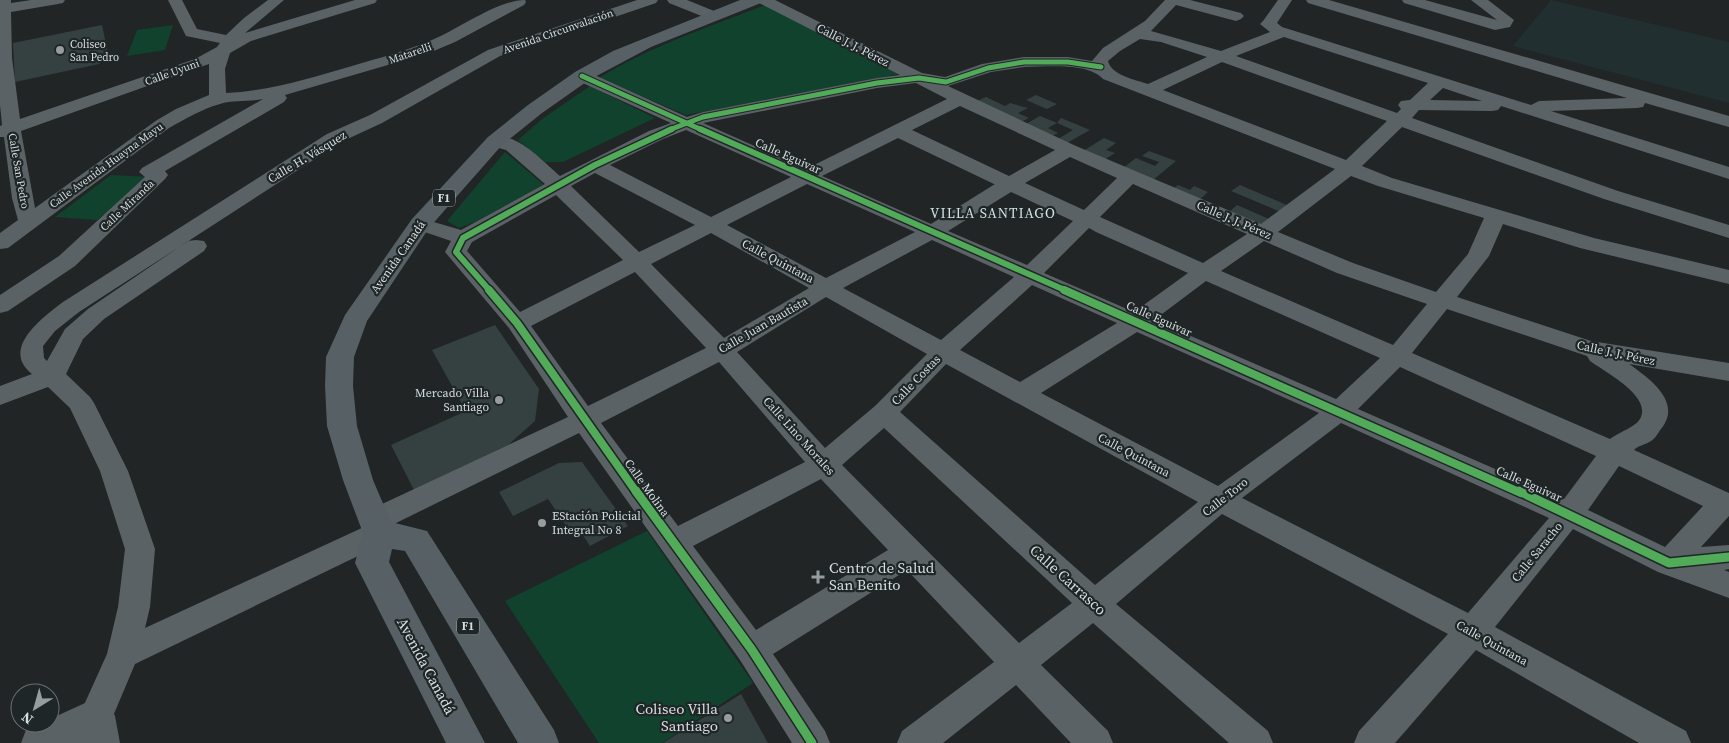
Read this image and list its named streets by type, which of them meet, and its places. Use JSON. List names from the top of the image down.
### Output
{
  "streets": {
    "highway": ["F1", "Avenida Canadá"],
    "street": [
      "Avenida Circunvalación",
      "Calle J. J. Pérez",
      "Matarelli",
      "Calle Uyuni",
      "Calle Eguivar",
      "Calle H. Vásquez",
      "Calle Avenida Huayna Mayu",
      "Calle San Pedro",
      "Calle Miranda",
      "Calle Quintana",
      "Calle Juan Bautista",
      "Calle Costas",
      "Calle Lino Morales",
      "Calle Molina",
      "Calle Toro",
      "Calle Saracho",
      "Calle Carrasco"
    ]
  },
  "crossings": [
    ["Calle J. J. Pérez", "Calle Juan Bautista"],
    ["Calle J. J. Pérez", "Calle Costas"],
    ["Calle J. J. Pérez", "Calle Toro"],
    ["Calle J. J. Pérez", "Calle Saracho"],
    ["Matarelli", "Calle Miranda"],
    ["Calle Uyuni", "Calle San Pedro"],
    ["Calle Eguivar", "Avenida Canadá"],
    ["Calle Eguivar", "Calle Juan Bautista"],
    ["Calle Eguivar", "Calle Costas"],
    ["Calle Eguivar", "Calle Toro"],
    ["Calle Eguivar", "Calle Saracho"],
    ["Calle H. Vásquez", "Calle Juan Bautista"],
    ["Calle Avenida Huayna Mayu", "Calle San Pedro"],
    ["F1", "Avenida Canadá"],
    ["F1", "Calle Juan Bautista"],
    ["Avenida Canadá", "Calle Juan Bautista"],
    ["Avenida Canadá", "Calle Lino Morales"],
    ["Calle Quintana", "Calle Juan Bautista"],
    ["Calle Quintana", "Calle Costas"],
    ["Calle Quintana", "Calle Toro"],
    ["Calle Quintana", "Calle Saracho"],
    ["Calle Juan Bautista", "Calle Lino Morales"],
    ["Calle Juan Bautista", "Calle Molina"],
    ["Calle Costas", "Calle Lino Morales"],
    ["Calle Costas", "Calle Molina"],
    ["Calle Costas", "Calle Carrasco"],
    ["Calle Lino Morales", "Calle Toro"],
    ["Calle Toro", "Calle Carrasco"]
  ],
  "districts": ["VILLA SANTIAGO"],
  "places": {
    "other": [
      "Coliseo San Pedro",
      "Mercado Villa Santiago",
      "EStación Policial Integral No 8",
      "Coliseo Villa Santiago"
    ],
    "health": ["Centro de Salud San Benito"]
  },
  "north": "bottom left"
}
